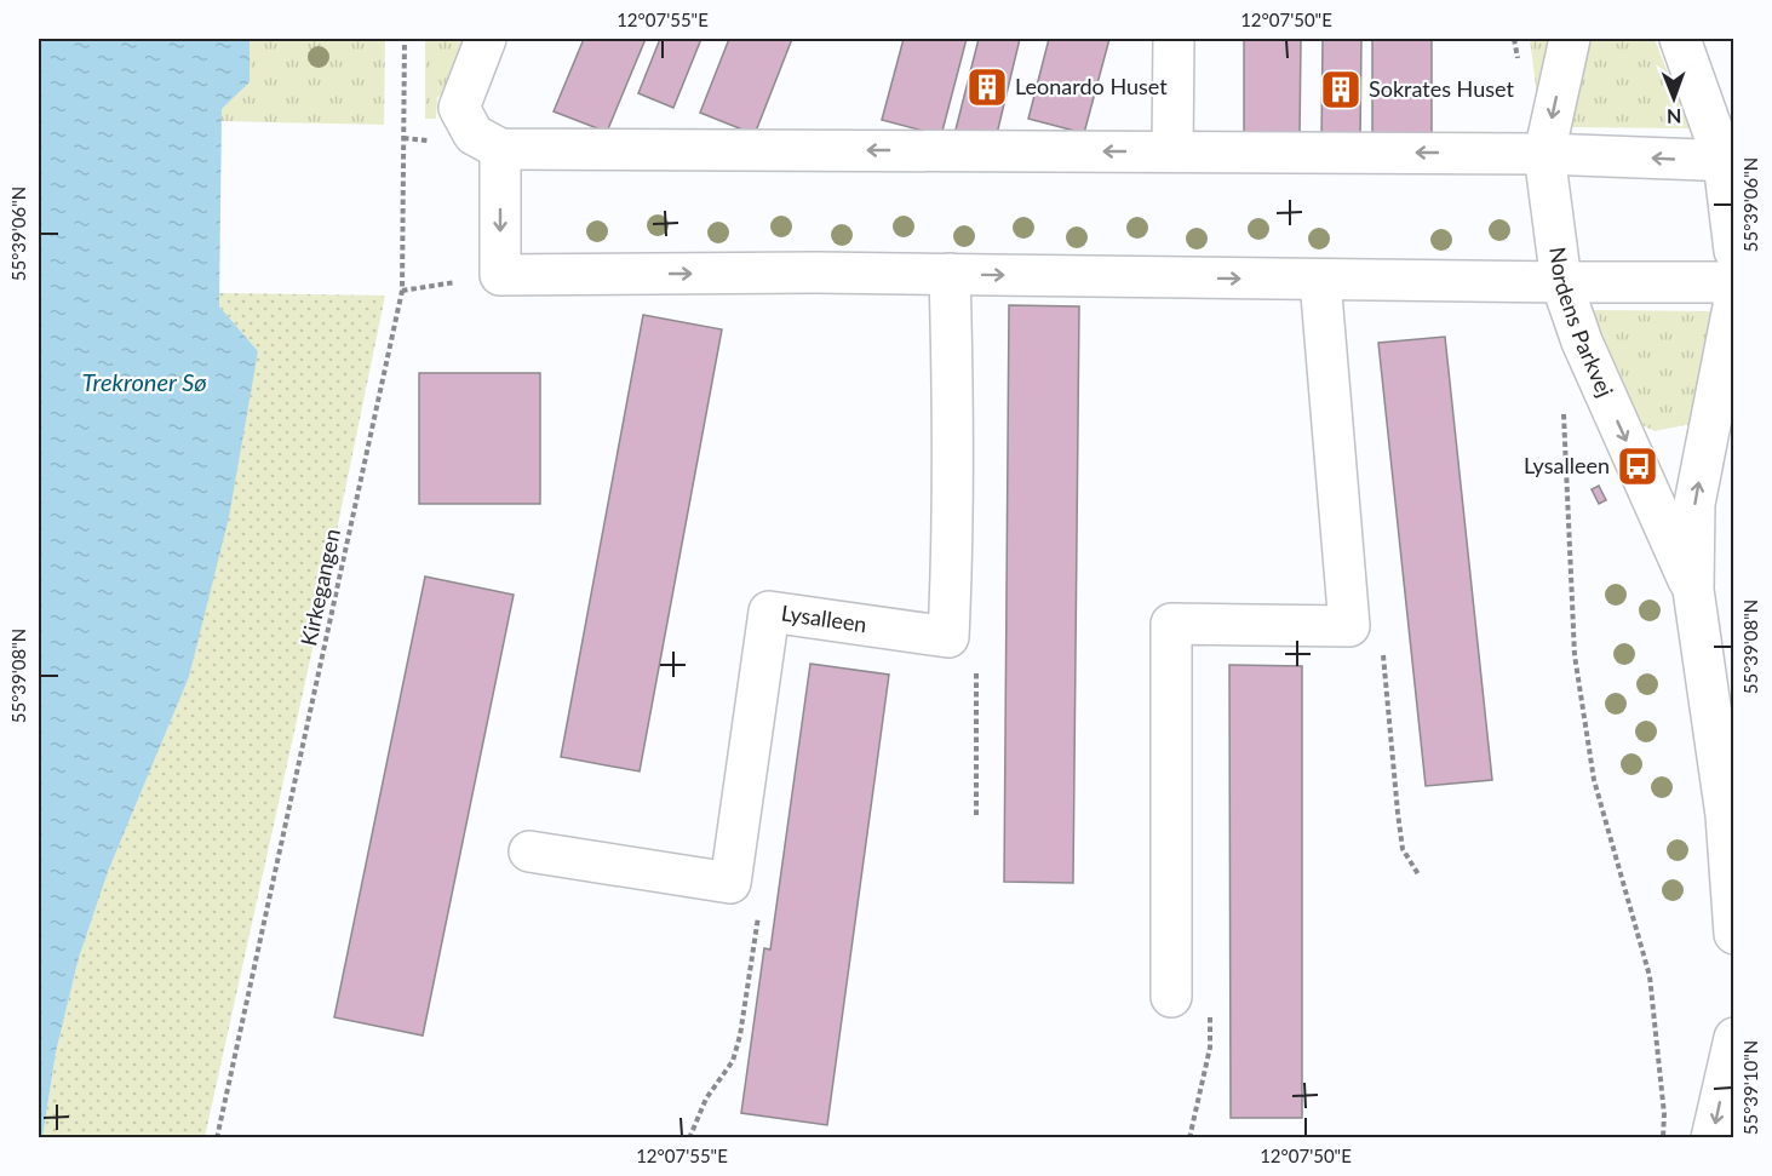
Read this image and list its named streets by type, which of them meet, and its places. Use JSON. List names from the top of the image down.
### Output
{
  "streets": {
    "street": ["Nordens Parkvej", "Lysalleen"],
    "path": ["Kirkegangen"]
  },
  "water": ["Trekroner Sø"],
  "places": {
    "building": ["Leonardo Huset", "Sokrates Huset"],
    "bus stop": ["Lysalleen"]
  },
  "north": "bottom",
  "coordinates": [
    "12°07'55\"E",
    "12°07'50\"E",
    "55°39'06\"N",
    "55°39'08\"N",
    "55°39'10\"N"
  ]
}
